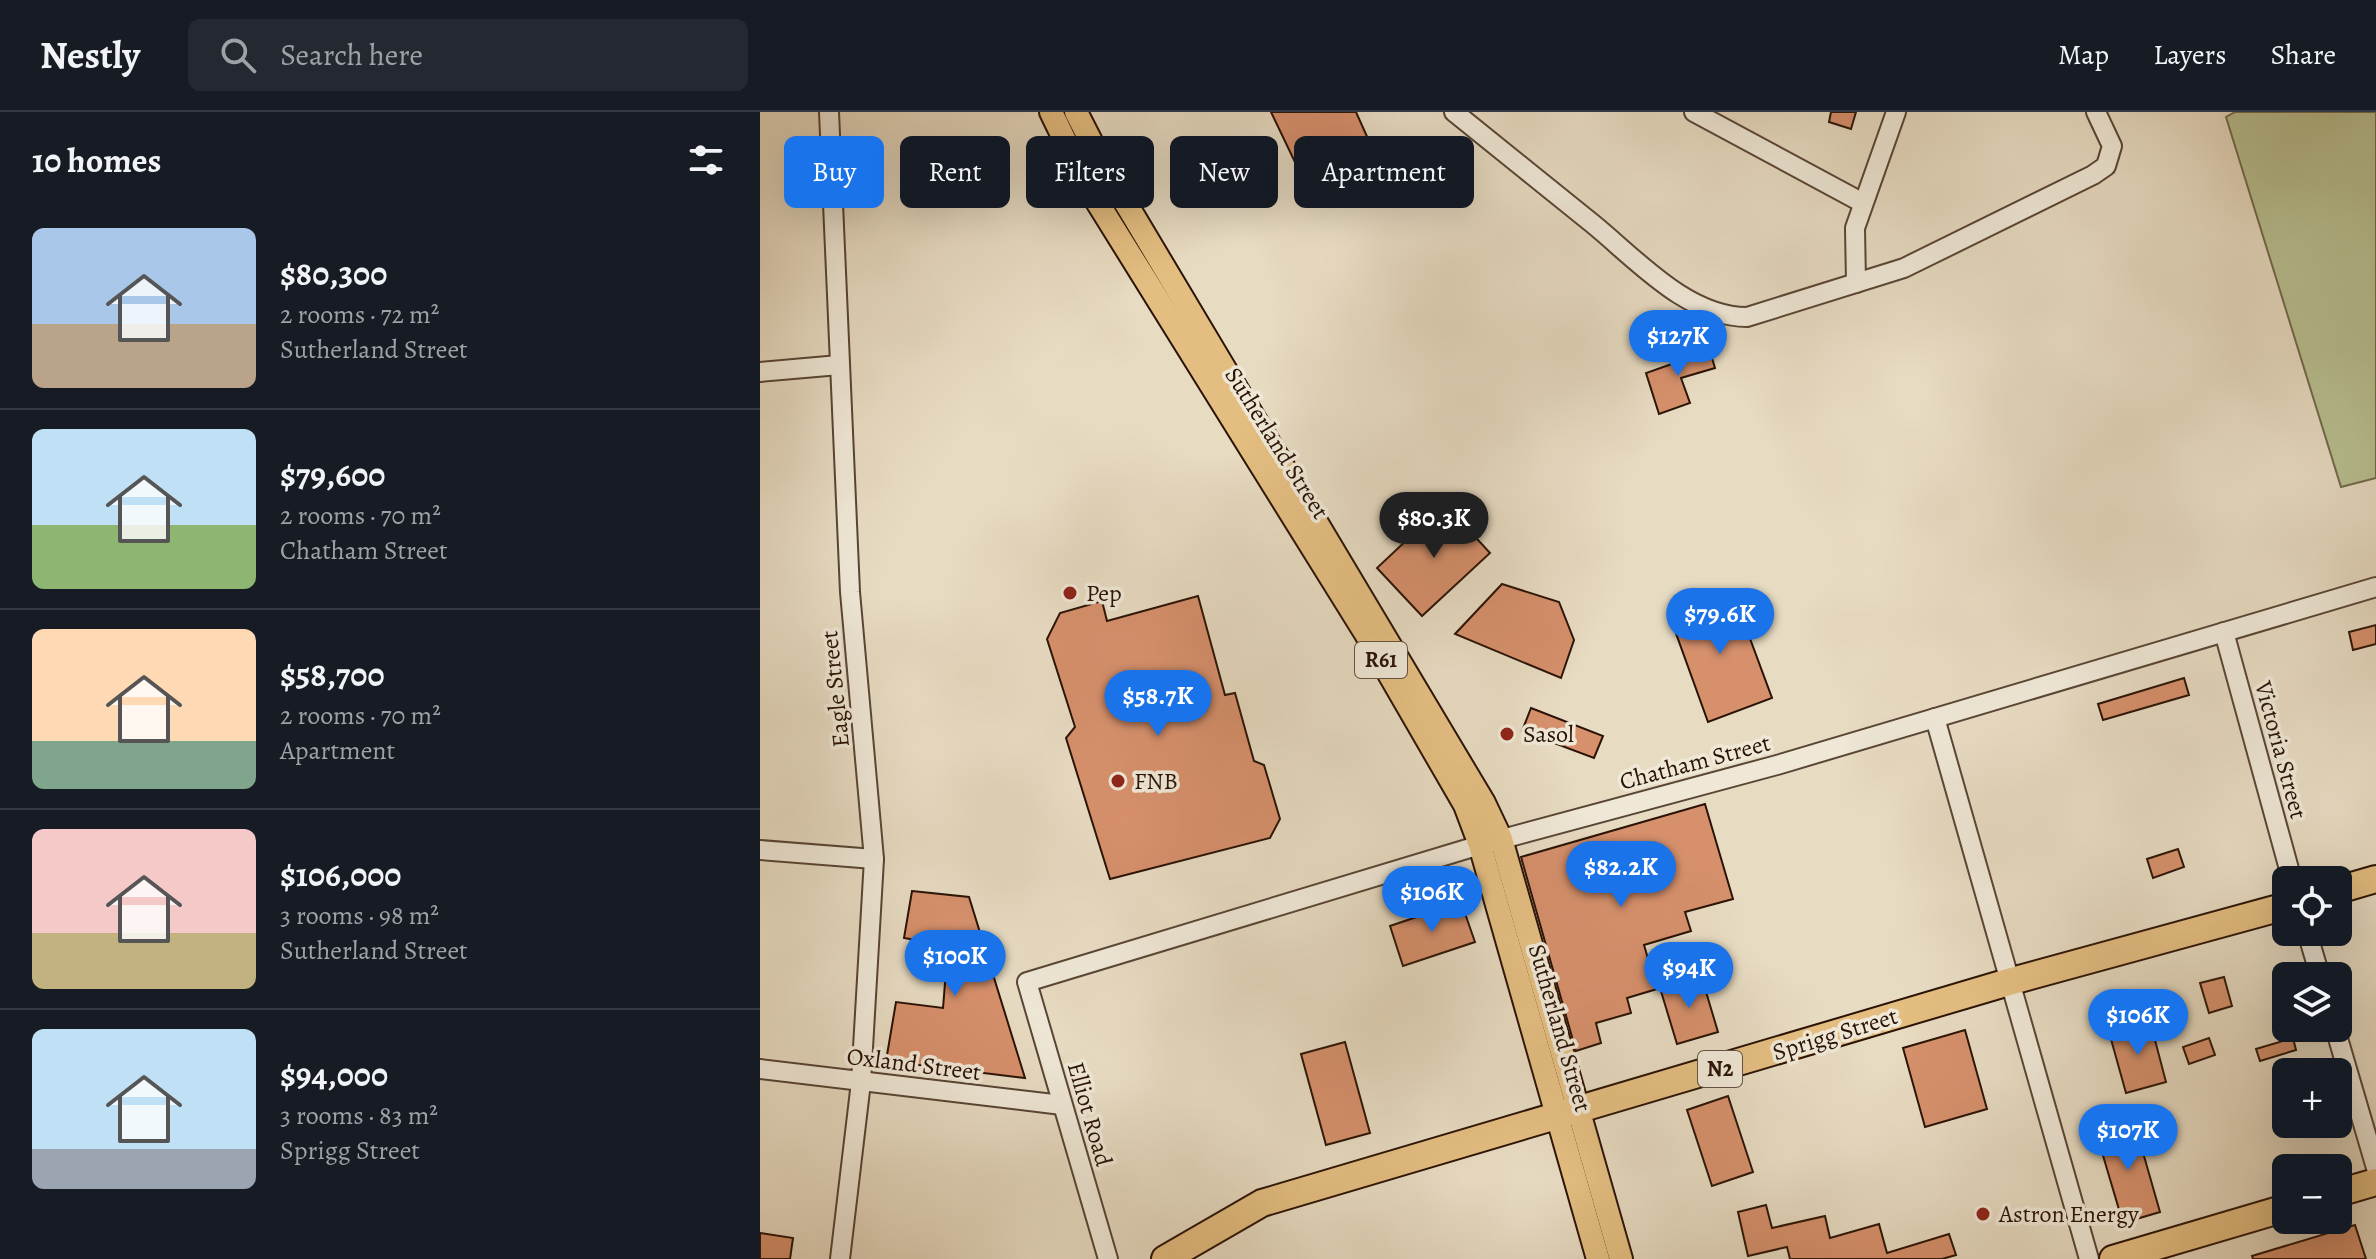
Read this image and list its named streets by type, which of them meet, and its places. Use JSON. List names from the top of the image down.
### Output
{
  "streets": {
    "highway": ["Sprigg Street", "N2"],
    "main road": ["Sutherland Street", "R61"],
    "street": [
      "Eagle Street",
      "Victoria Street",
      "Chatham Street",
      "Oxland Street",
      "Elliot Road"
    ]
  },
  "crossings": [
    ["Sutherland Street", "Chatham Street"],
    ["Sutherland Street", "Sprigg Street"],
    ["Eagle Street", "Oxland Street"],
    ["Victoria Street", "Chatham Street"],
    ["Chatham Street", "Elliot Road"],
    ["Oxland Street", "Elliot Road"]
  ],
  "places": [
    "Pep",
    "Sasol",
    "FNB",
    "Astron Energy"
  ],
  "page": {
    "header": "Nestly",
    "search": "Search here",
    "nav": ["Map", "Layers", "Share"],
    "heading": "10 homes",
    "chip": [
      "Buy",
      "Rent",
      "Filters",
      "New",
      "Apartment"
    ],
    "list": [
      {
        "name": "$80,300",
        "note": "2 rooms · 72 m² · Sutherland Street"
      },
      {
        "name": "$79,600",
        "note": "2 rooms · 70 m² · Chatham Street"
      },
      {
        "name": "$58,700",
        "note": "2 rooms · 70 m² · Apartment"
      },
      {
        "name": "$106,000",
        "note": "3 rooms · 98 m² · Sutherland Street"
      },
      {
        "name": "$94,000",
        "note": "3 rooms · 83 m² · Sprigg Street"
      }
    ],
    "price": [
      "$127K",
      "$80.3K",
      "$79.6K",
      "$58.7K",
      "$82.2K",
      "$106K",
      "$100K",
      "$94K",
      "$106K",
      "$107K"
    ],
    "map_buttons": ["+", "−"]
  }
}
